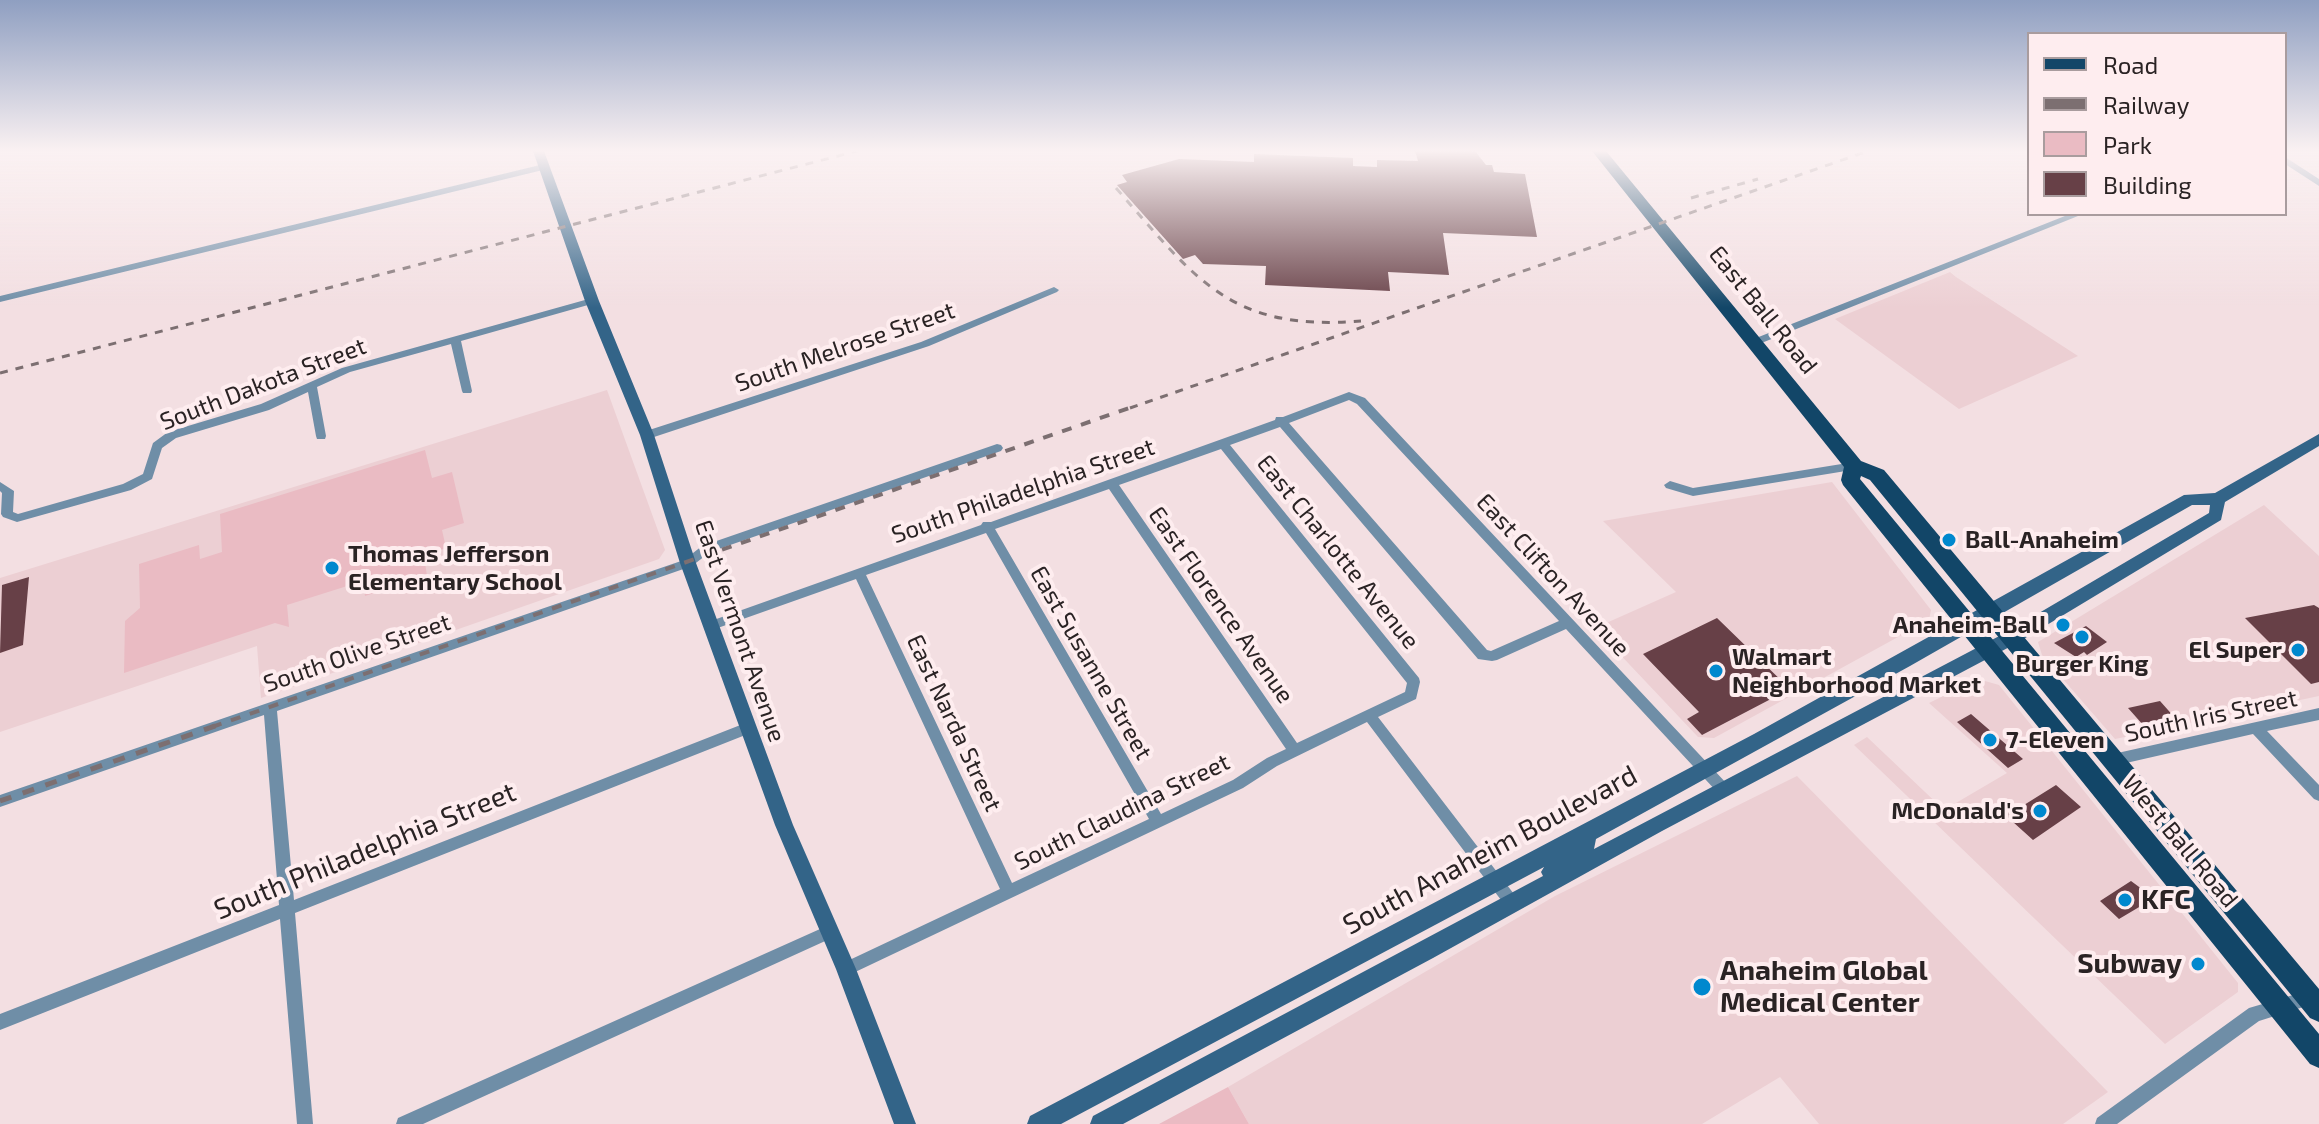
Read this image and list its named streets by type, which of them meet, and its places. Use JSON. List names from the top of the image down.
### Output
{
  "streets": {
    "main road": [
      "East Ball Road",
      "East Vermont Avenue",
      "West Ball Road",
      "South Anaheim Boulevard"
    ],
    "street": [
      "South Melrose Street",
      "South Dakota Street",
      "South Philadelphia Street",
      "East Charlotte Avenue",
      "East Clifton Avenue",
      "East Florence Avenue",
      "South Olive Street",
      "East Susanne Street",
      "South Iris Street",
      "East Narda Street",
      "South Claudina Street"
    ]
  },
  "crossings": [
    ["East Ball Road", "West Ball Road"],
    ["East Ball Road", "South Anaheim Boulevard"],
    ["South Melrose Street", "East Vermont Avenue"],
    ["South Dakota Street", "East Vermont Avenue"],
    ["South Philadelphia Street", "East Charlotte Avenue"],
    ["South Philadelphia Street", "East Clifton Avenue"],
    ["South Philadelphia Street", "East Florence Avenue"],
    ["South Philadelphia Street", "East Vermont Avenue"],
    ["South Philadelphia Street", "East Susanne Street"],
    ["South Philadelphia Street", "East Narda Street"],
    ["East Charlotte Avenue", "South Claudina Street"],
    ["East Clifton Avenue", "South Anaheim Boulevard"],
    ["East Florence Avenue", "South Claudina Street"],
    ["East Vermont Avenue", "South Olive Street"],
    ["East Vermont Avenue", "South Claudina Street"],
    ["East Susanne Street", "South Claudina Street"],
    ["South Iris Street", "West Ball Road"],
    ["East Narda Street", "South Claudina Street"],
    ["West Ball Road", "South Anaheim Boulevard"]
  ],
  "places": [
    "Ball-Anaheim",
    "Thomas Jefferson Elementary School",
    "Anaheim-Ball",
    "Burger King",
    "El Super",
    "Walmart Neighborhood Market",
    "7-Eleven",
    "McDonald's",
    "KFC",
    "Subway",
    "Anaheim Global Medical Center"
  ],
  "legend": [
    "Road",
    "Railway",
    "Park",
    "Building"
  ]
}
